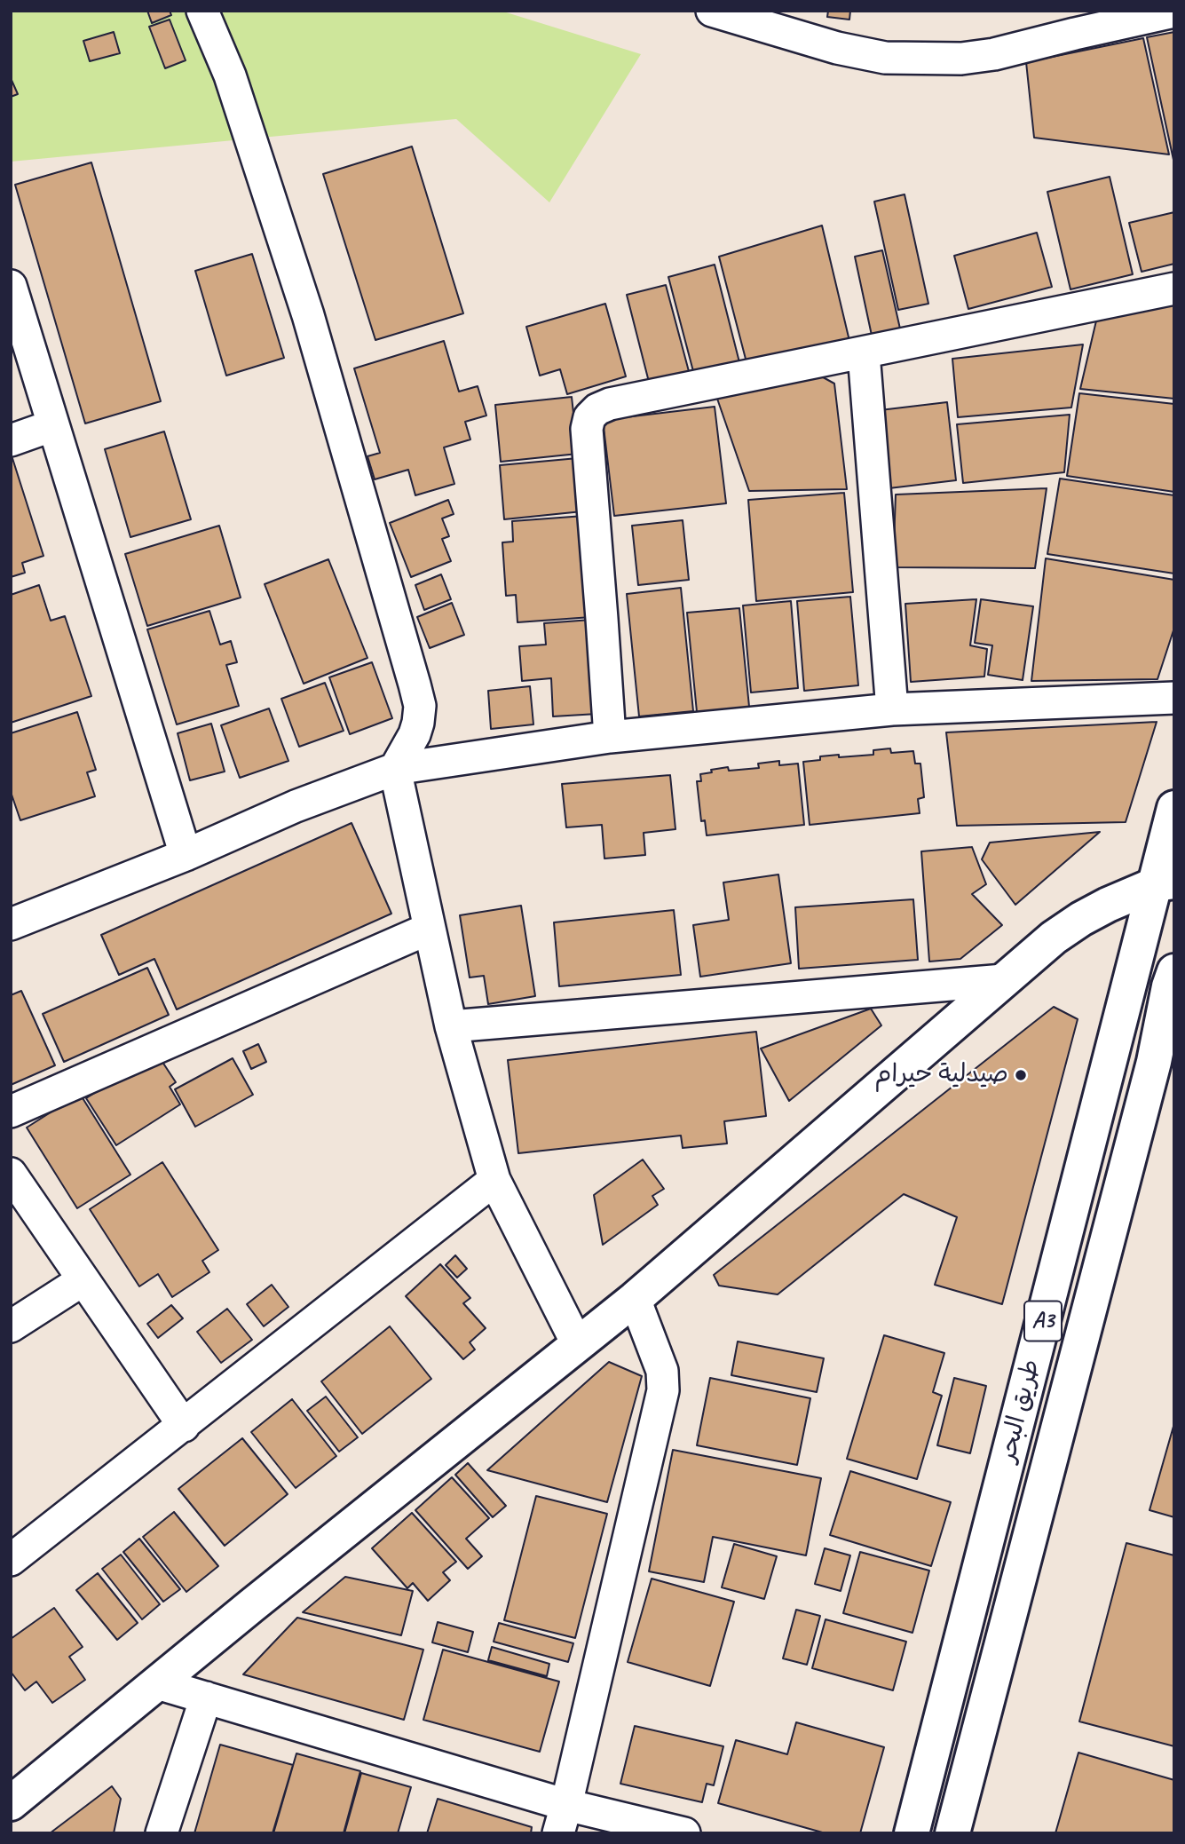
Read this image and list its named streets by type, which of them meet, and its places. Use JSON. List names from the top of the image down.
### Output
{
  "streets": {
    "main road": ["A3", "طريق البحر"]
  },
  "places": ["صيدلية حيرام"]
}
